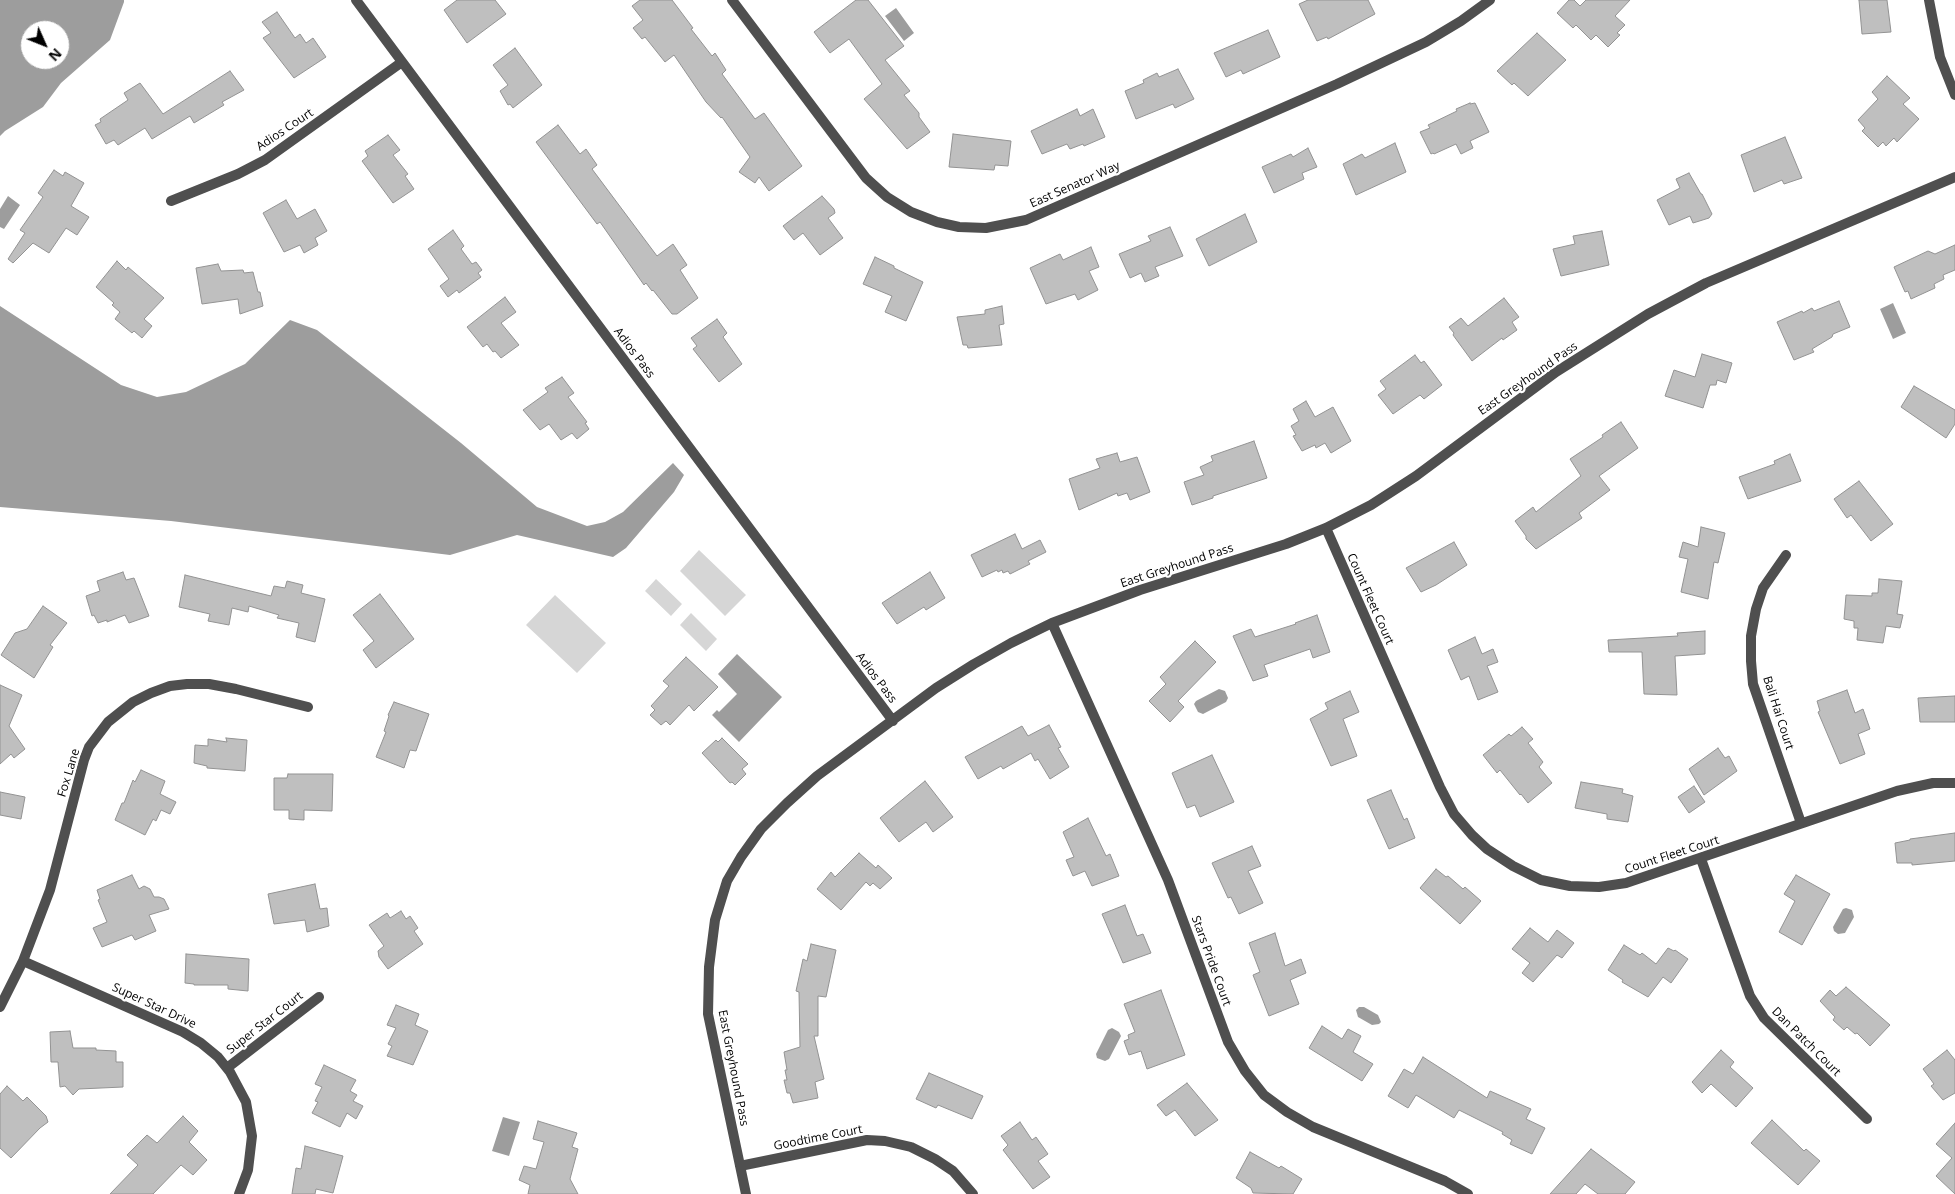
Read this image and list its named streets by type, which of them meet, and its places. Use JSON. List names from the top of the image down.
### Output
{
  "streets": {
    "street": [
      "Adios Court",
      "East Senator Way",
      "Adios Pass",
      "East Greyhound Pass",
      "Count Fleet Court",
      "Bali Hai Court",
      "Fox Lane",
      "Stars Pride Court",
      "Super Star Drive",
      "Super Star Court",
      "Dan Patch Court",
      "Goodtime Court"
    ]
  },
  "crossings": [
    ["Adios Court", "Adios Pass"],
    ["Adios Pass", "East Greyhound Pass"],
    ["East Greyhound Pass", "Count Fleet Court"],
    ["East Greyhound Pass", "Stars Pride Court"],
    ["East Greyhound Pass", "Goodtime Court"],
    ["Count Fleet Court", "Bali Hai Court"],
    ["Count Fleet Court", "Dan Patch Court"],
    ["Fox Lane", "Super Star Drive"],
    ["Super Star Drive", "Super Star Court"]
  ],
  "north": "bottom right"
}
